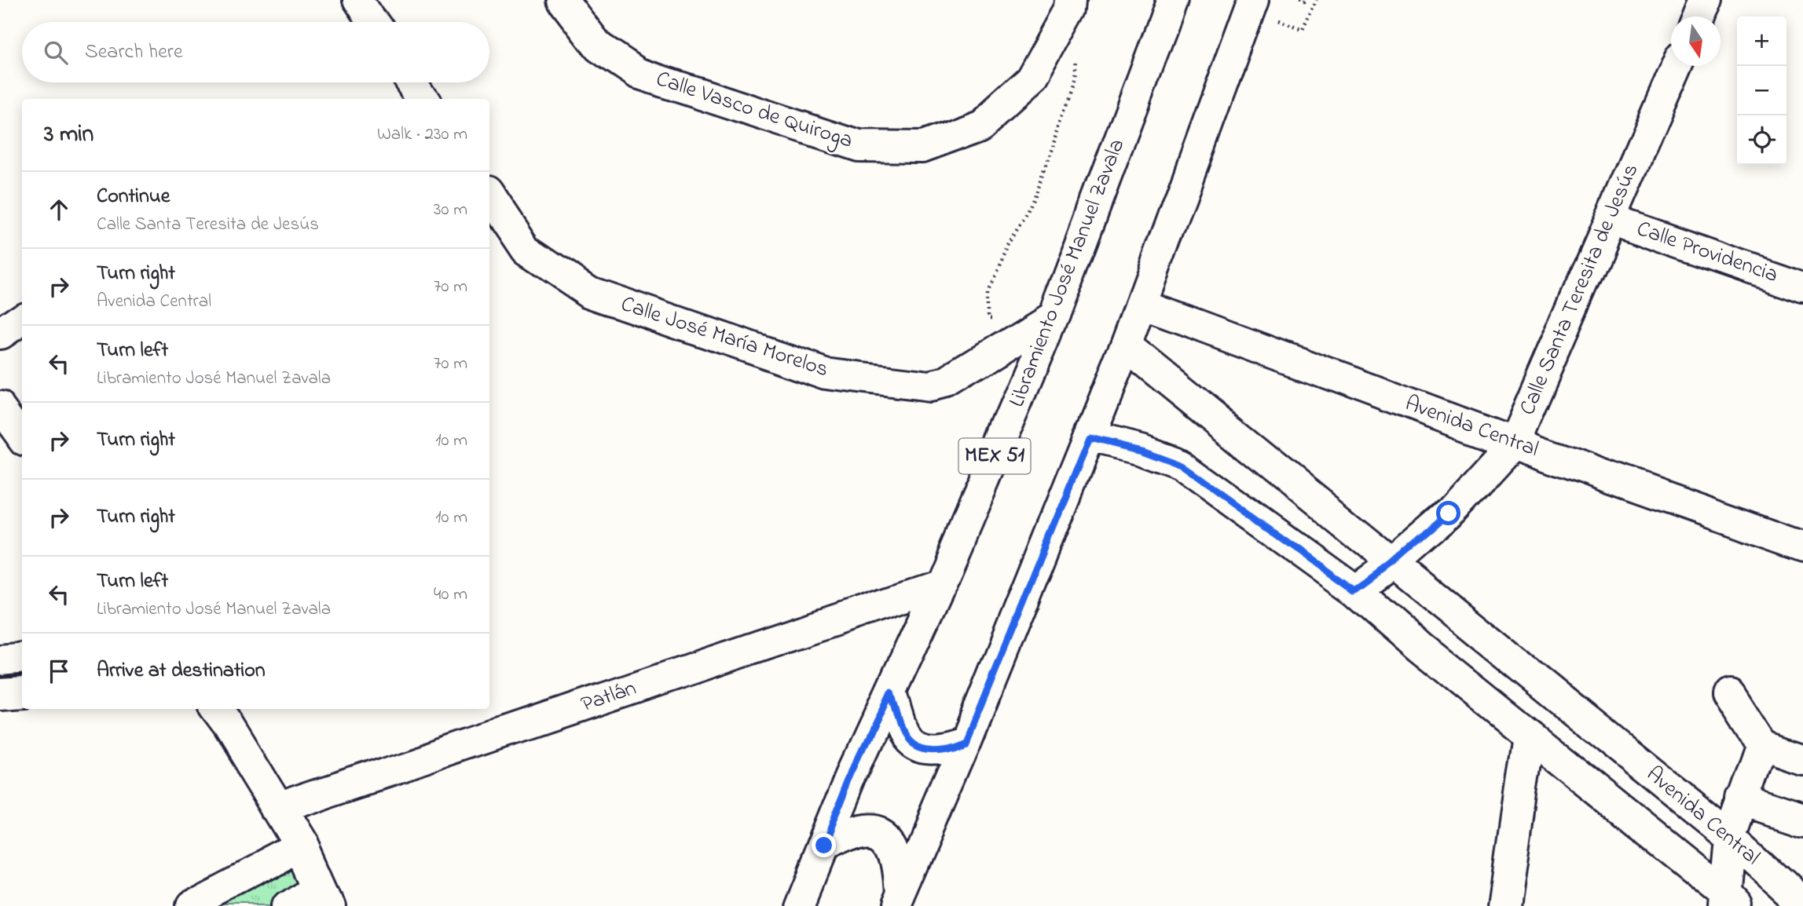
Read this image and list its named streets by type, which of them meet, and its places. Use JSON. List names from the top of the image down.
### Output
{
  "streets": {
    "street": [
      "Calle Vasco de Quiroga",
      "Calle Providencia",
      "Libramiento José Manuel Zavala",
      "Calle Santa Teresita de Jesús",
      "Calle José María Morelos",
      "Avenida Central",
      "MEX 51",
      "Patlán"
    ]
  },
  "crossings": [
    ["Calle Providencia", "Calle Santa Teresita de Jesús"],
    ["Libramiento José Manuel Zavala", "Calle José María Morelos"],
    ["Libramiento José Manuel Zavala", "Patlán"],
    ["Calle Santa Teresita de Jesús", "Avenida Central"]
  ],
  "north": "bottom",
  "page": {
    "map_buttons": ["+", "−"],
    "search": "Search here",
    "heading": ["3 min", "Walk · 230 m"],
    "list": [
      ["Continue", "Calle Santa Teresita de Jesús", "30 m"],
      ["Turn right", "Avenida Central", "70 m"],
      ["Turn left", "Libramiento José Manuel Zavala", "70 m"],
      ["Turn right", "10 m"],
      ["Turn right", "10 m"],
      ["Turn left", "Libramiento José Manuel Zavala", "40 m"],
      "Arrive at destination"
    ]
  }
}
